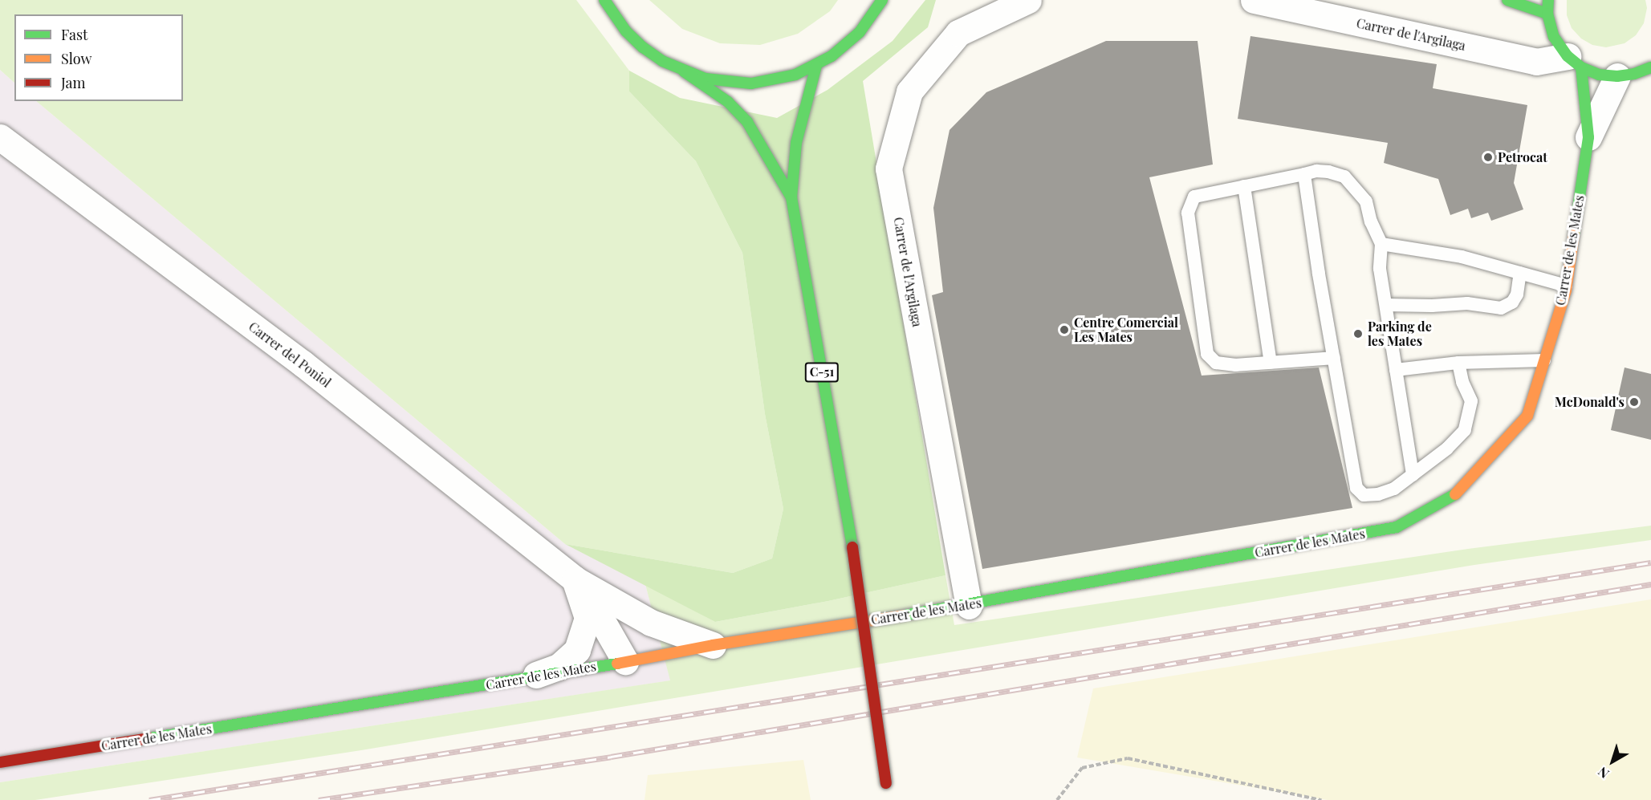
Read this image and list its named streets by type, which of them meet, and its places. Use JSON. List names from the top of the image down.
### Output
{
  "streets": {
    "main road": ["Carrer de les Mates", "C-51"],
    "street": ["Carrer de l'Argilaga", "Carrer del Poniol"]
  },
  "crossings": [
    ["Carrer de l'Argilaga", "Carrer de les Mates"],
    ["Carrer de les Mates", "Carrer del Poniol"]
  ],
  "places": [
    "Petrocat",
    "Centre Comercial Les Mates",
    "Parking de les Mates",
    "McDonald's"
  ],
  "legend": ["Fast", "Slow", "Jam"],
  "north": "bottom left"
}
